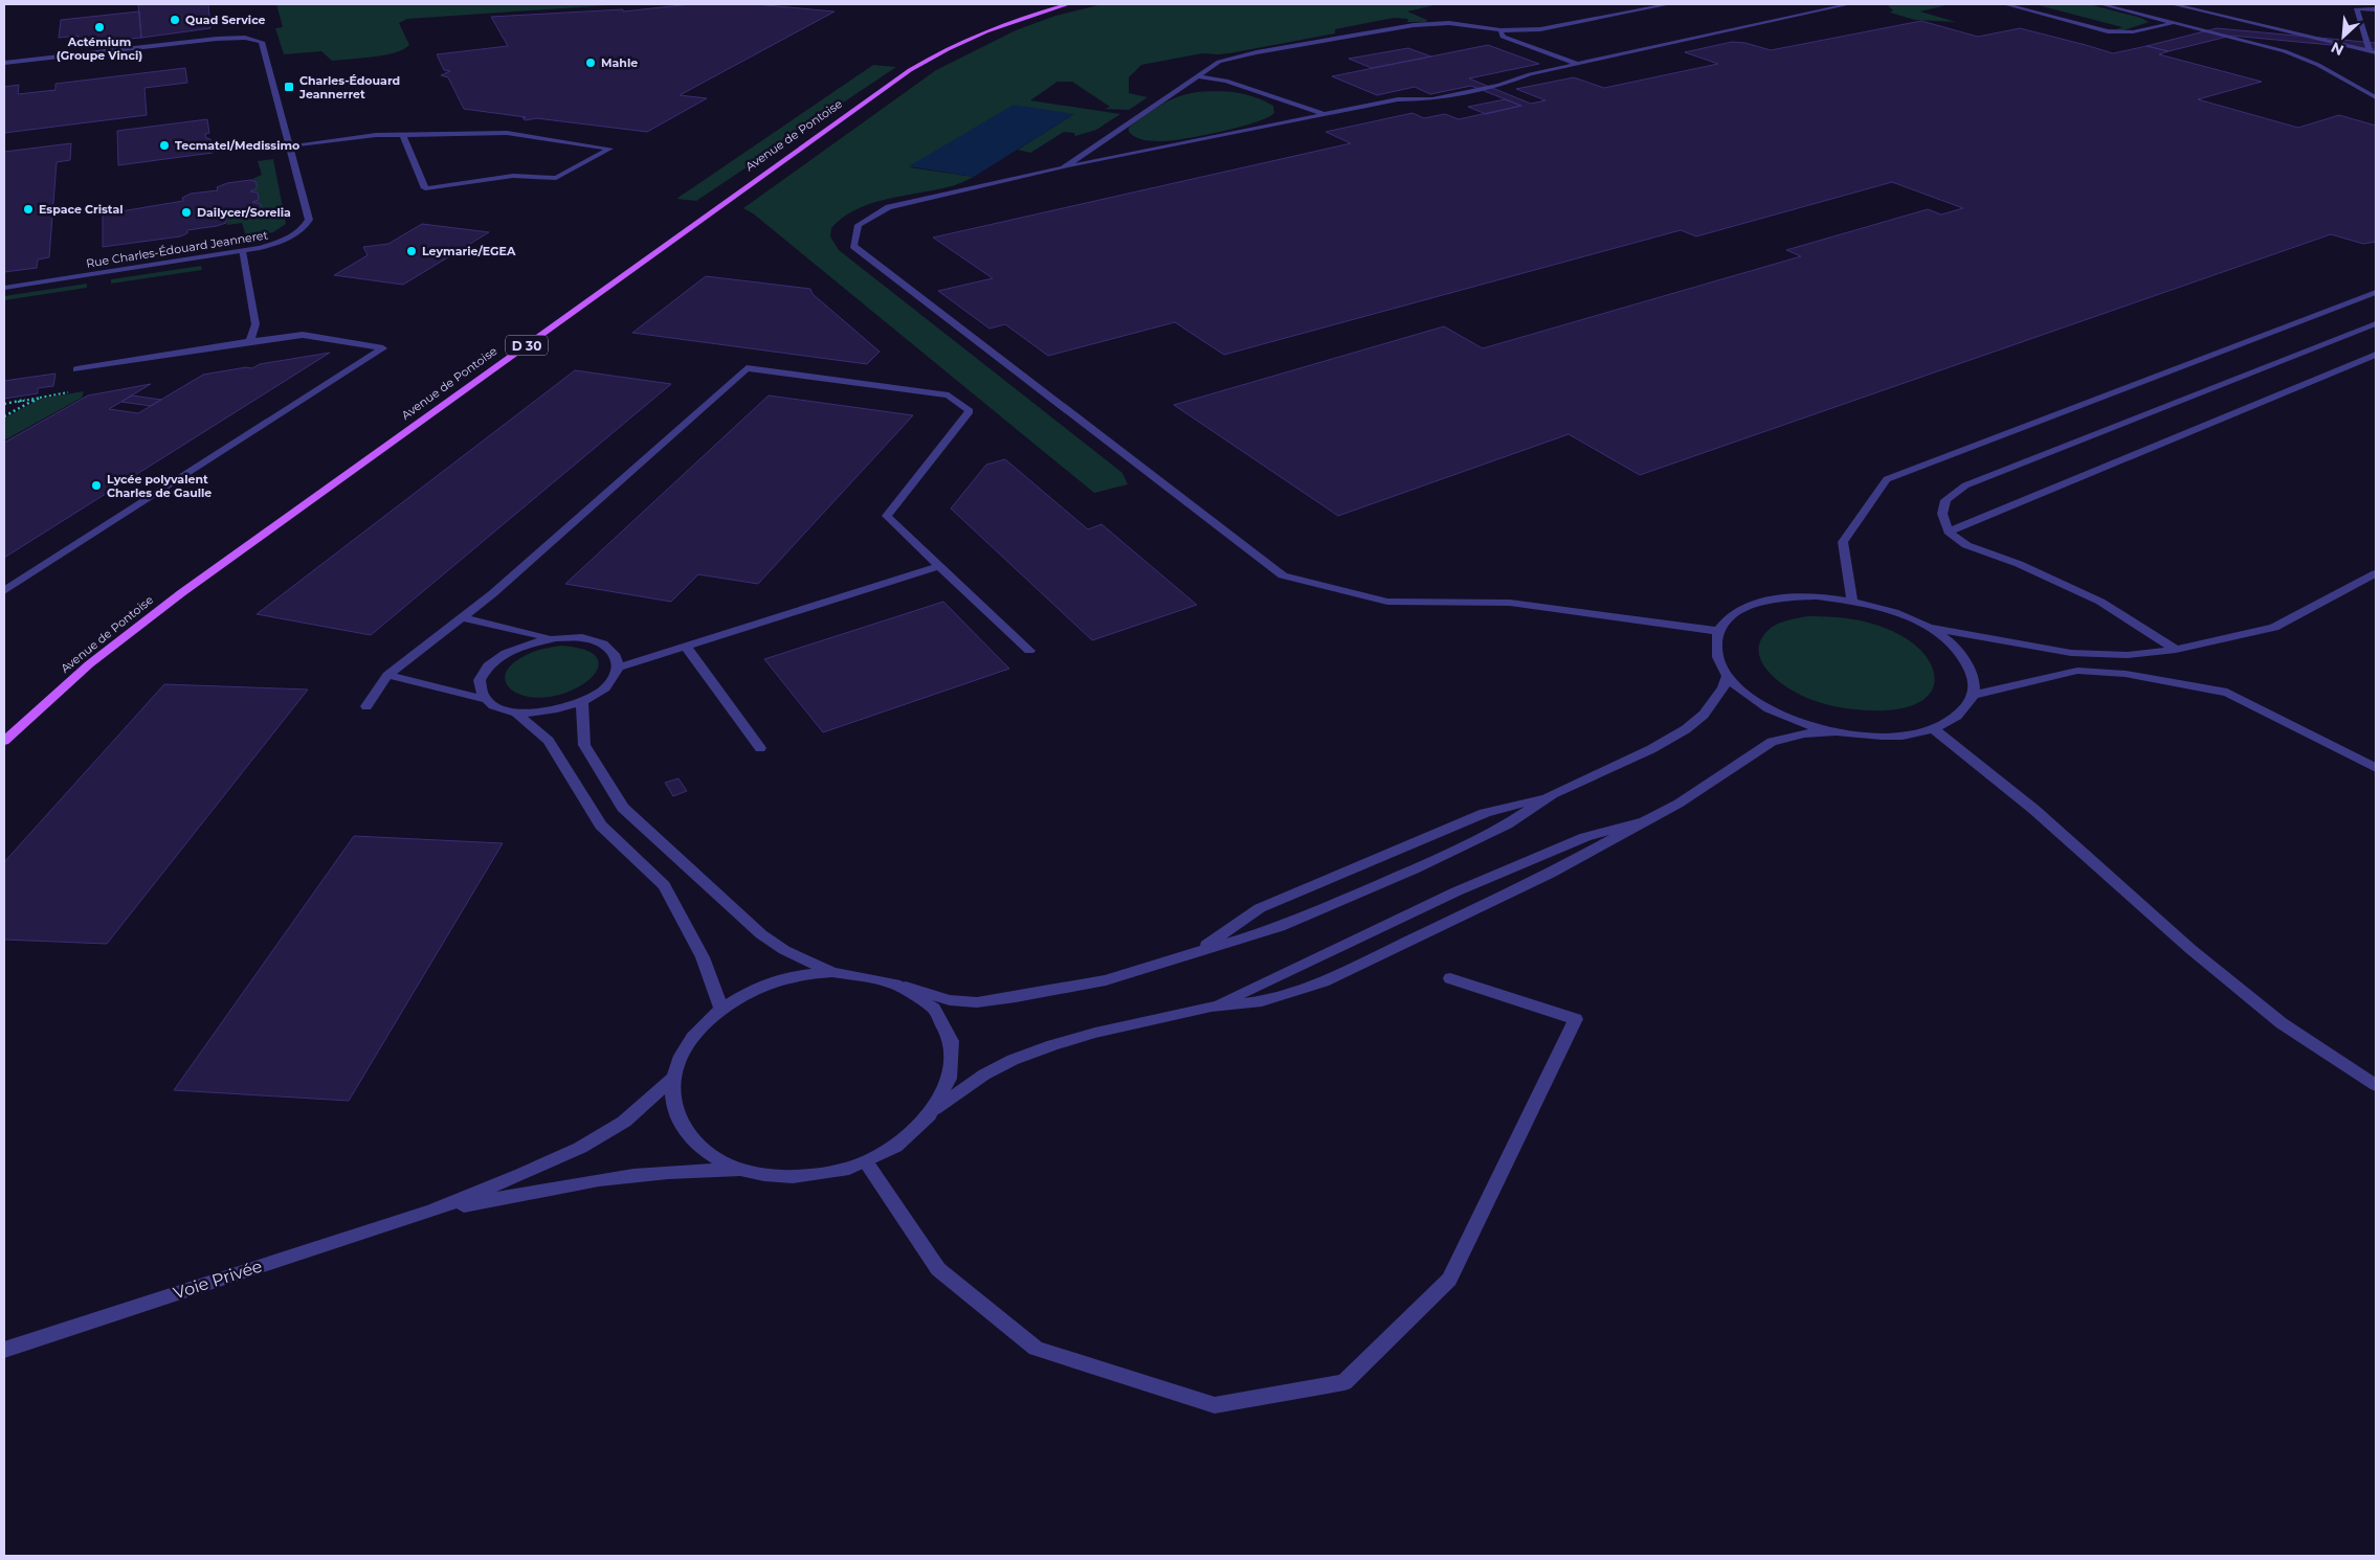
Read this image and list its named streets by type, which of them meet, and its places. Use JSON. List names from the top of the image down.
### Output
{
  "streets": {
    "main road": ["Avenue de Pontoise", "D 30"],
    "street": ["Rue Charles-Édouard Jeanneret", "Voie Privée"]
  },
  "places": {
    "other": [
      "Quad Service",
      "Actémium (Groupe Vinci)",
      "Mahle",
      "Tecmatel/Medissimo",
      "Espace Cristal",
      "Dailycer/Sorelia",
      "Leymarie/EGEA",
      "Lycée polyvalent Charles de Gaulle"
    ],
    "transit": ["Charles-Édouard Jeannerret"]
  },
  "north": "bottom left"
}
